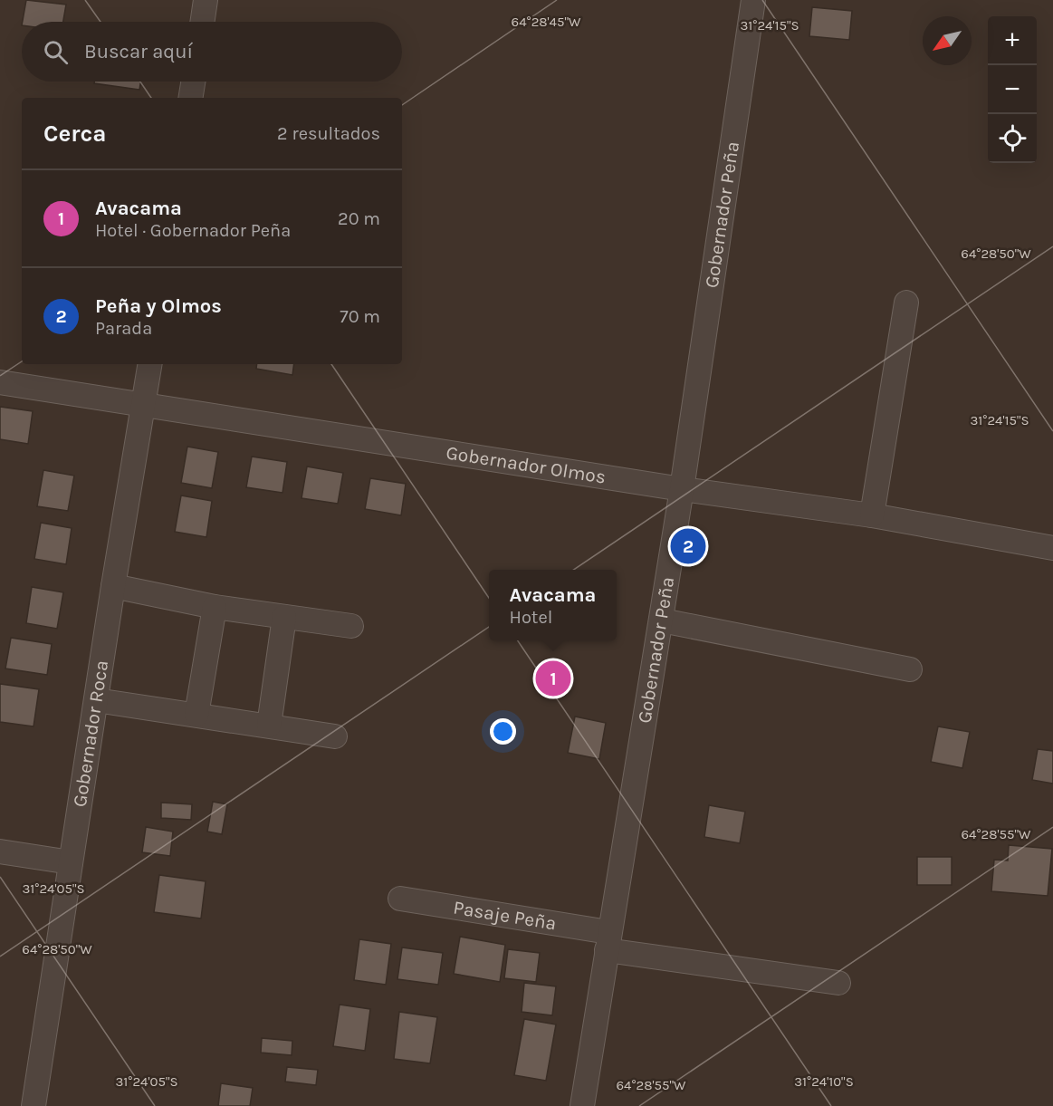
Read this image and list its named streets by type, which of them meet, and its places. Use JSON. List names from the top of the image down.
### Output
{
  "streets": {
    "street": [
      "Gobernador Peña",
      "Gobernador Olmos",
      "Gobernador Roca",
      "Pasaje Peña"
    ]
  },
  "crossings": [
    ["Gobernador Peña", "Gobernador Olmos"],
    ["Gobernador Peña", "Pasaje Peña"],
    ["Gobernador Olmos", "Gobernador Roca"]
  ],
  "north": "bottom left",
  "page": {
    "map_buttons": ["+", "−"],
    "search": "Buscar aquí",
    "heading": ["Cerca", "2 resultados"],
    "list": [
      {
        "mark": "1",
        "name": "Avacama",
        "note": "Hotel · Gobernador Peña",
        "value": "20 m"
      },
      {
        "mark": "2",
        "name": "Peña y Olmos",
        "note": "Parada",
        "value": "70 m"
      }
    ],
    "pins": ["2", "1"],
    "popup": ["Avacama", "Hotel"]
  },
  "coordinates": [
    "64°28'45\"W",
    "31°24'15\"S",
    "64°28'50\"W",
    "64°28'55\"W",
    "31°24'05\"S",
    "31°24'10\"S"
  ]
}
